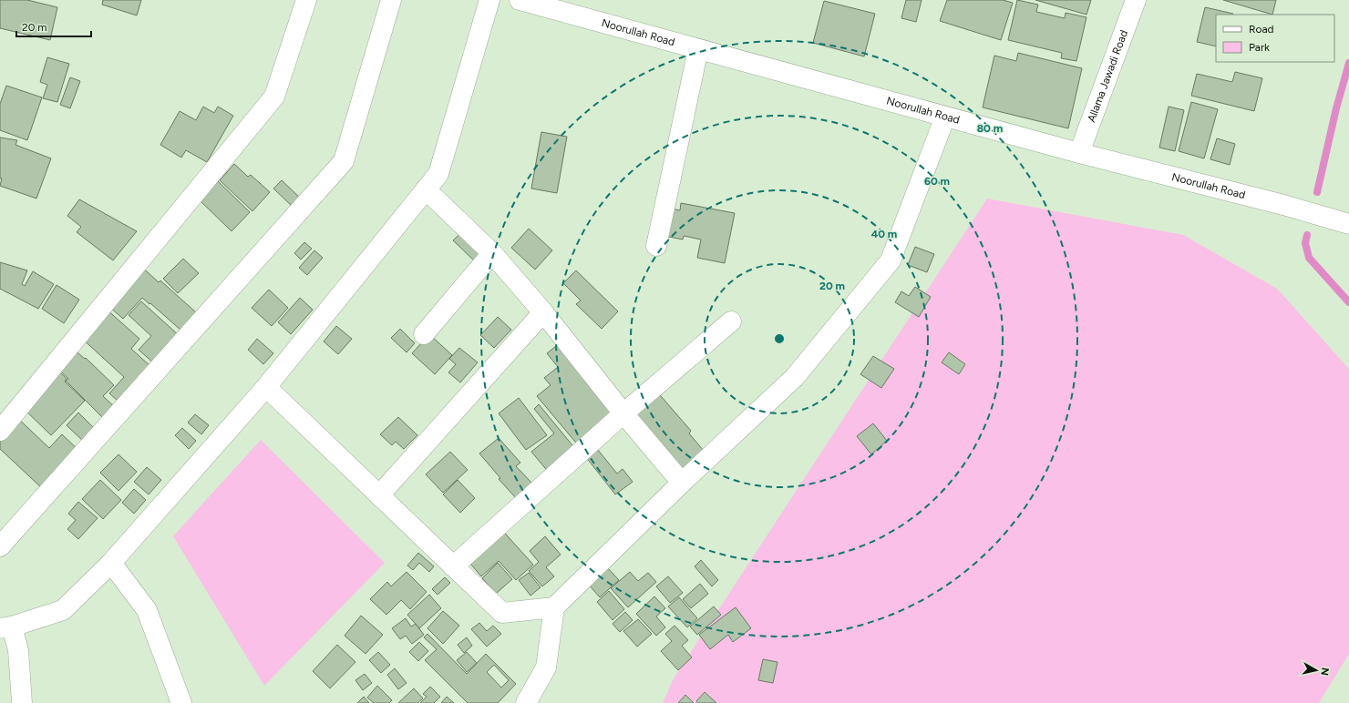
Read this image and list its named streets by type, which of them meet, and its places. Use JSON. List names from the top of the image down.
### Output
{
  "streets": {
    "street": ["Noorullah Road", "Allama Jawadi Road"]
  },
  "crossings": [
    ["Noorullah Road", "Allama Jawadi Road"]
  ],
  "legend": ["Road", "Park"],
  "scale_bar": "20 m",
  "north": "right",
  "rings": [
    "80 m",
    "60 m",
    "40 m",
    "20 m"
  ]
}
